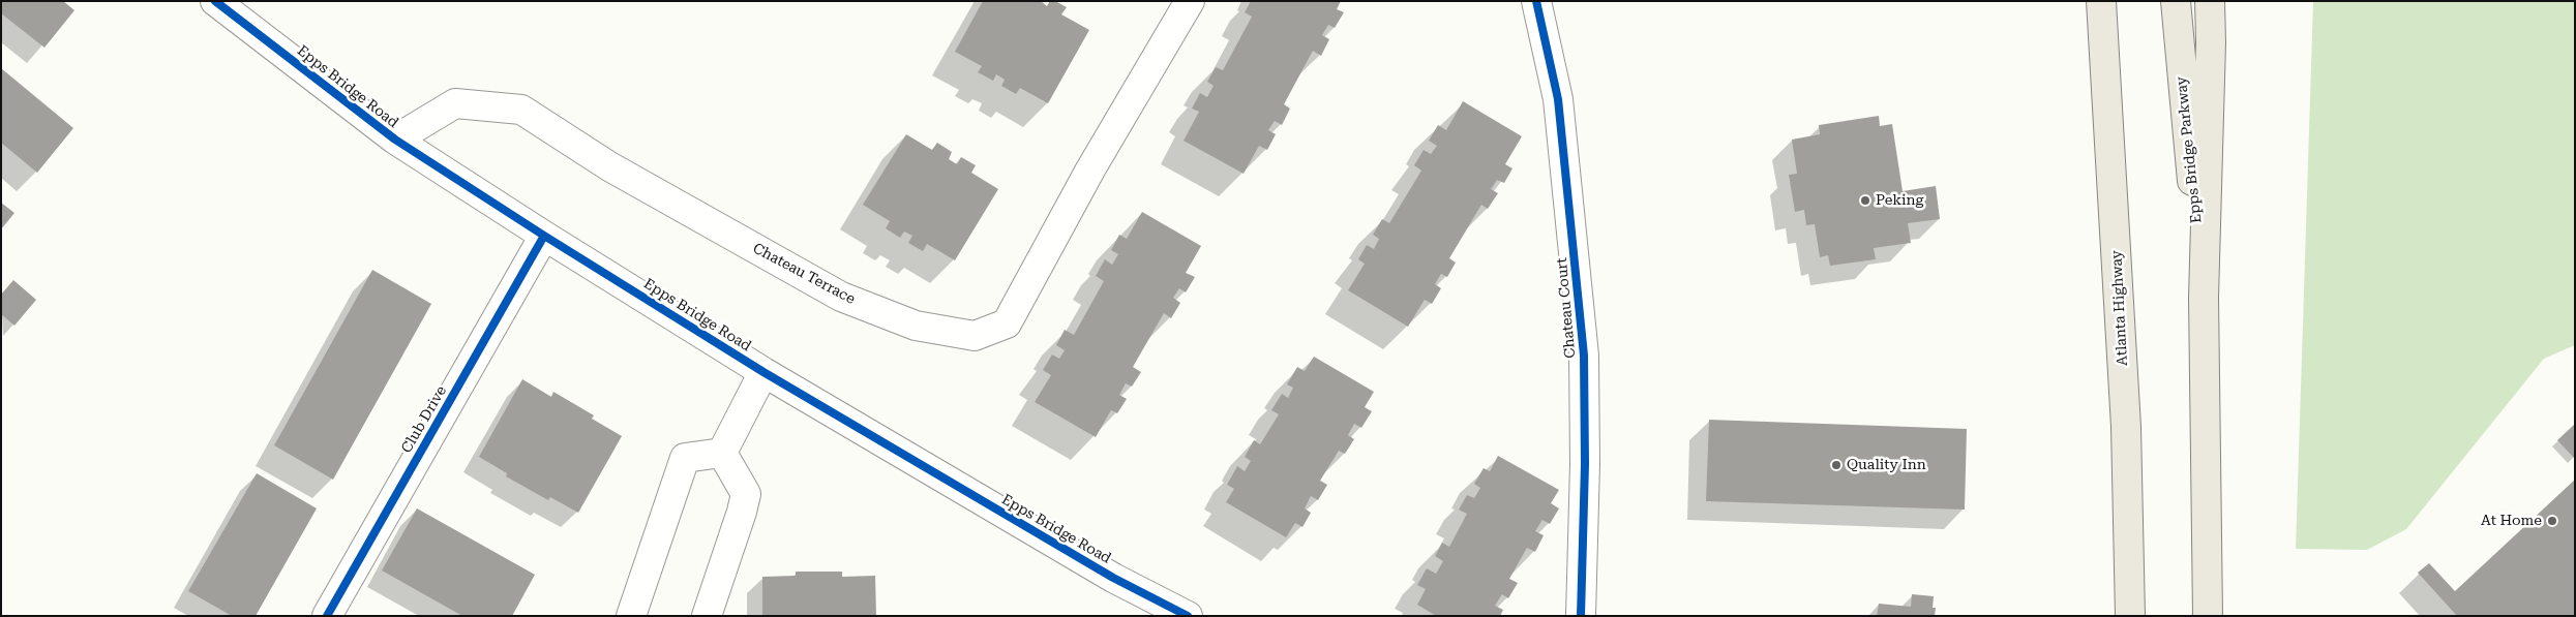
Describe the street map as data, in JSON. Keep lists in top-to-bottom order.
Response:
{
  "streets": {
    "main road": ["Epps Bridge Parkway", "Atlanta Highway"],
    "street": [
      "Epps Bridge Road",
      "Chateau Terrace",
      "Chateau Court",
      "Club Drive"
    ]
  },
  "crossings": [
    ["Epps Bridge Road", "Chateau Terrace"],
    ["Epps Bridge Road", "Club Drive"]
  ],
  "places": ["Peking", "Quality Inn", "At Home"]
}
